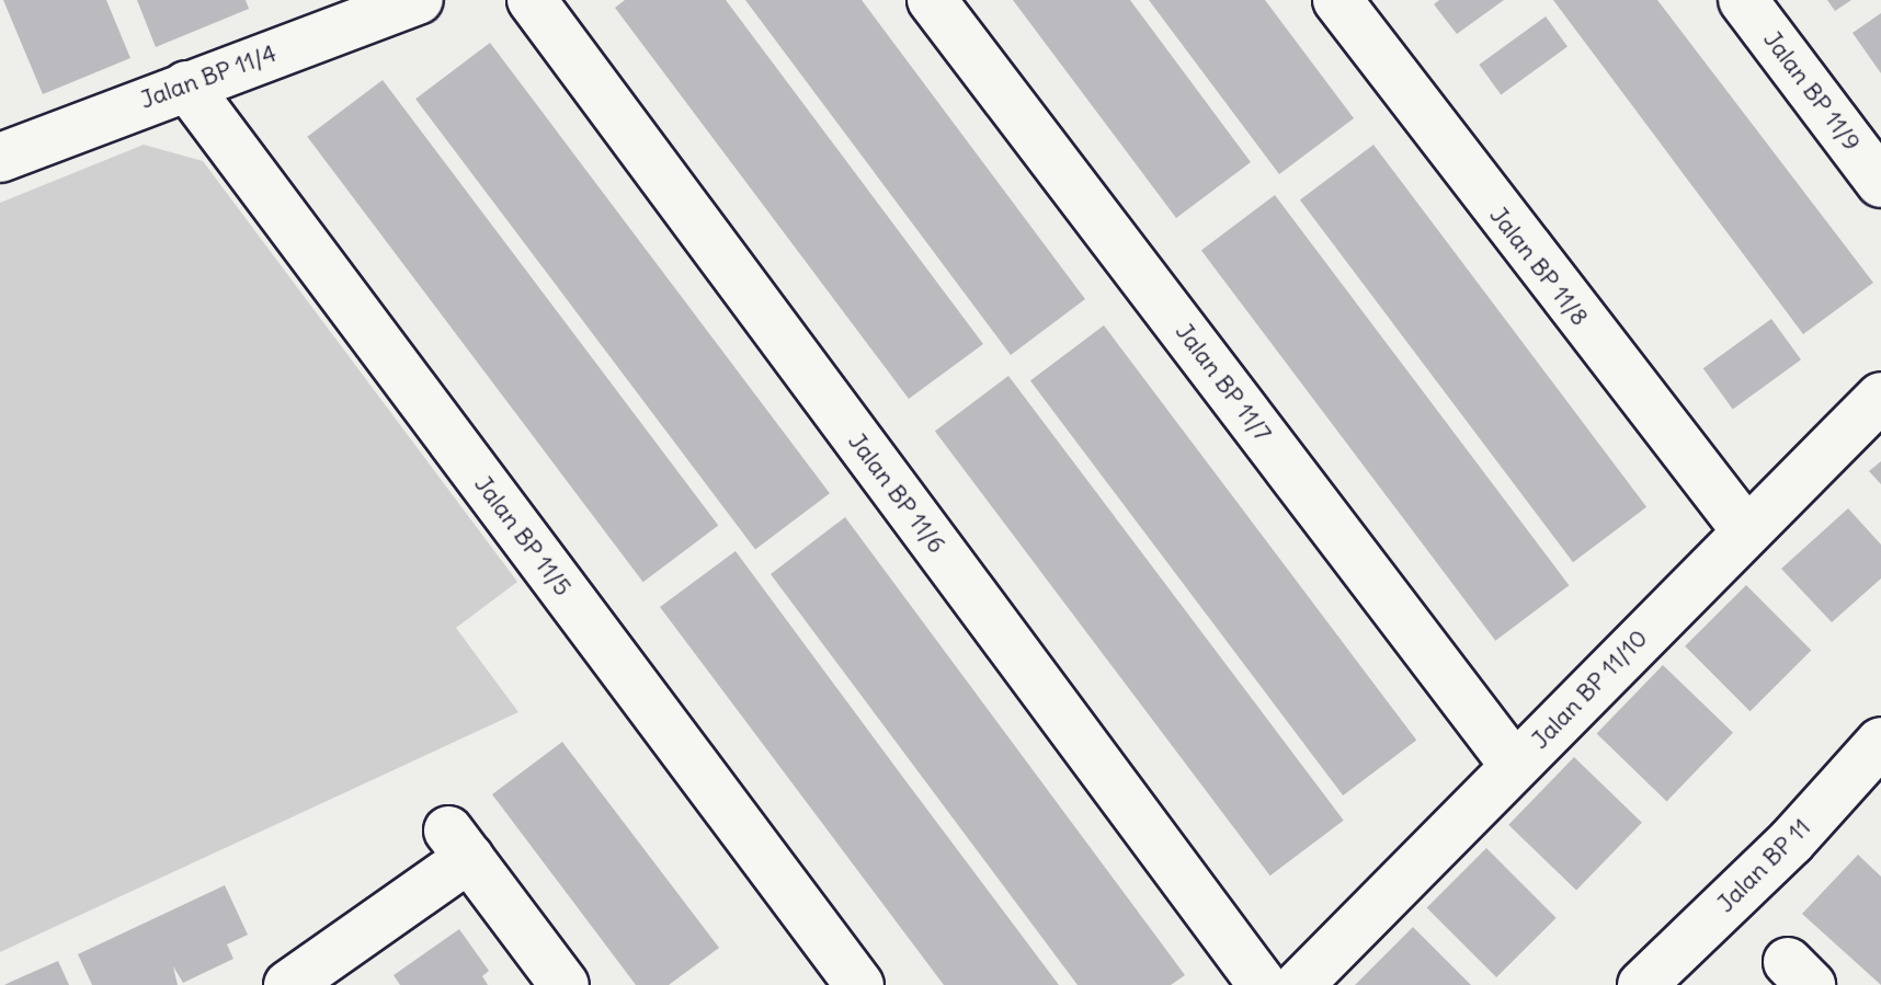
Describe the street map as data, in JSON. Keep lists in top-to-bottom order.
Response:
{
  "streets": {
    "street": [
      "Jalan BP 11/4",
      "Jalan BP 11/9",
      "Jalan BP 11/8",
      "Jalan BP 11/7",
      "Jalan BP 11/6",
      "Jalan BP 11/5",
      "Jalan BP 11/10",
      "Jalan BP 11"
    ]
  },
  "crossings": [
    ["Jalan BP 11/4", "Jalan BP 11/5"],
    ["Jalan BP 11/8", "Jalan BP 11/10"],
    ["Jalan BP 11/7", "Jalan BP 11/10"]
  ]
}
